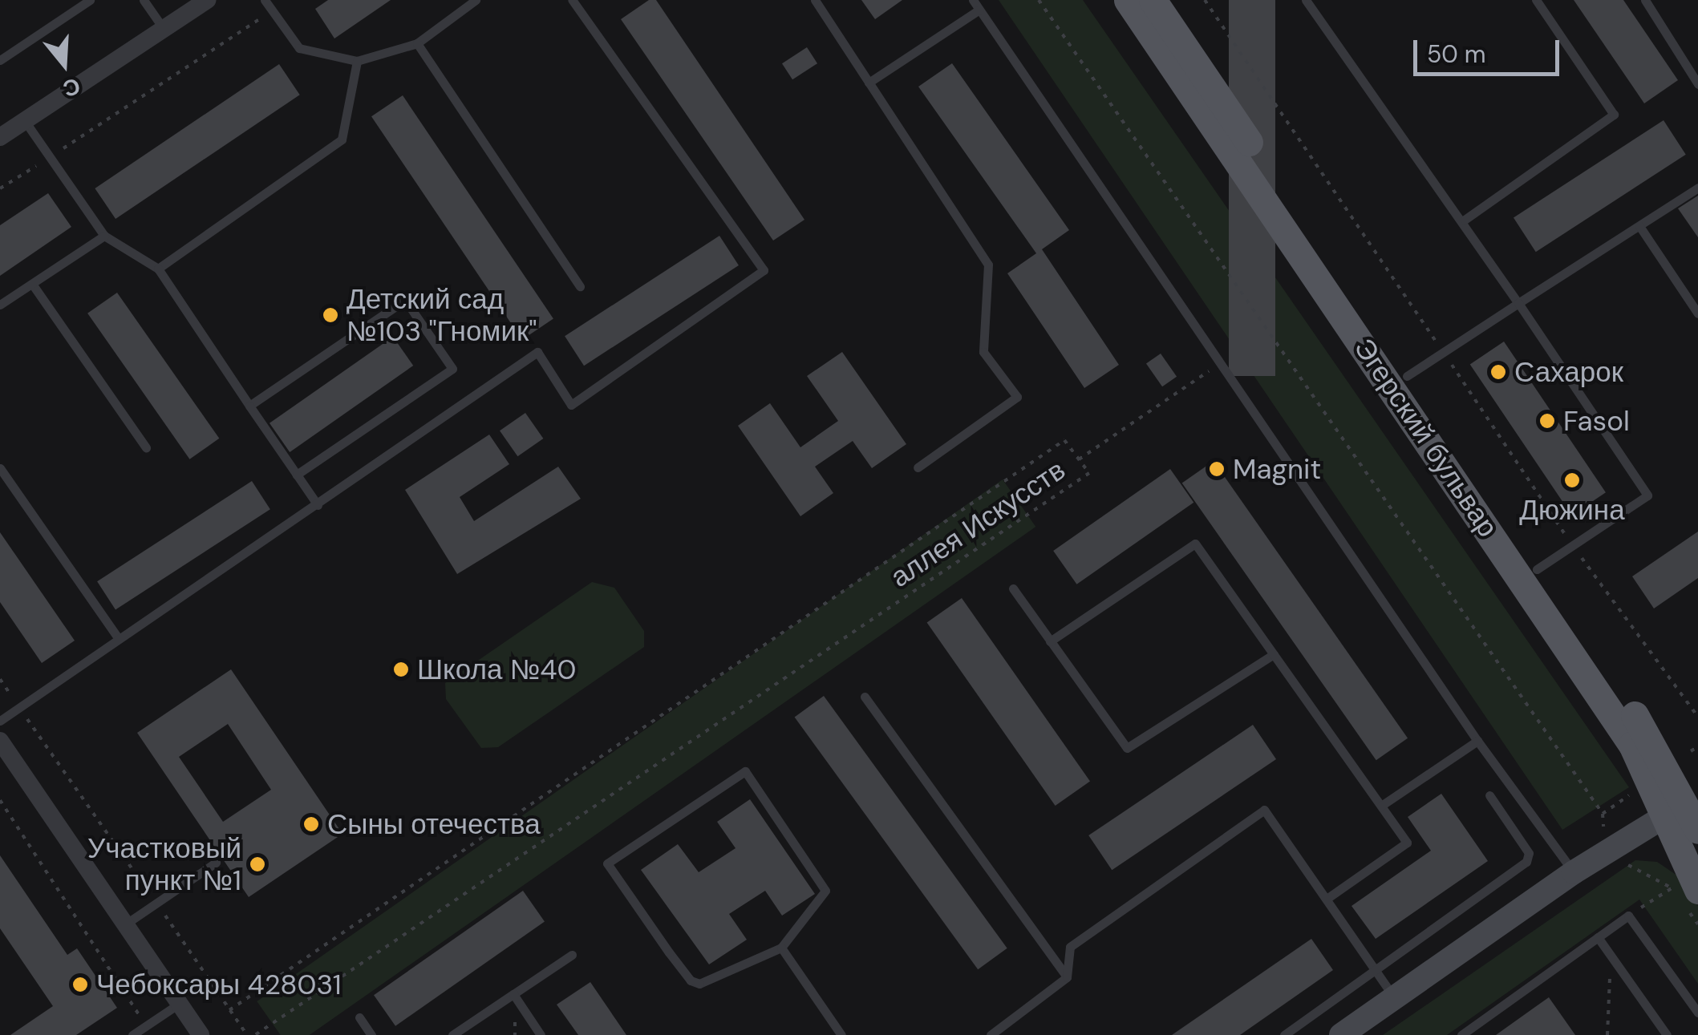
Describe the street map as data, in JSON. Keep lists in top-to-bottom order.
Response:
{
  "streets": {
    "main road": ["Эгерский бульвар"],
    "path": ["аллея Искусств"]
  },
  "places": [
    "Детский сад №103 \"Гномик\"",
    "Сахарок",
    "Fasol",
    "Magnit",
    "Дюжина",
    "Школа №40",
    "Сыны отечества",
    "Участковый пункт №1",
    "Чебоксары 428031"
  ],
  "scale_bar": "50 m",
  "north": "bottom"
}
